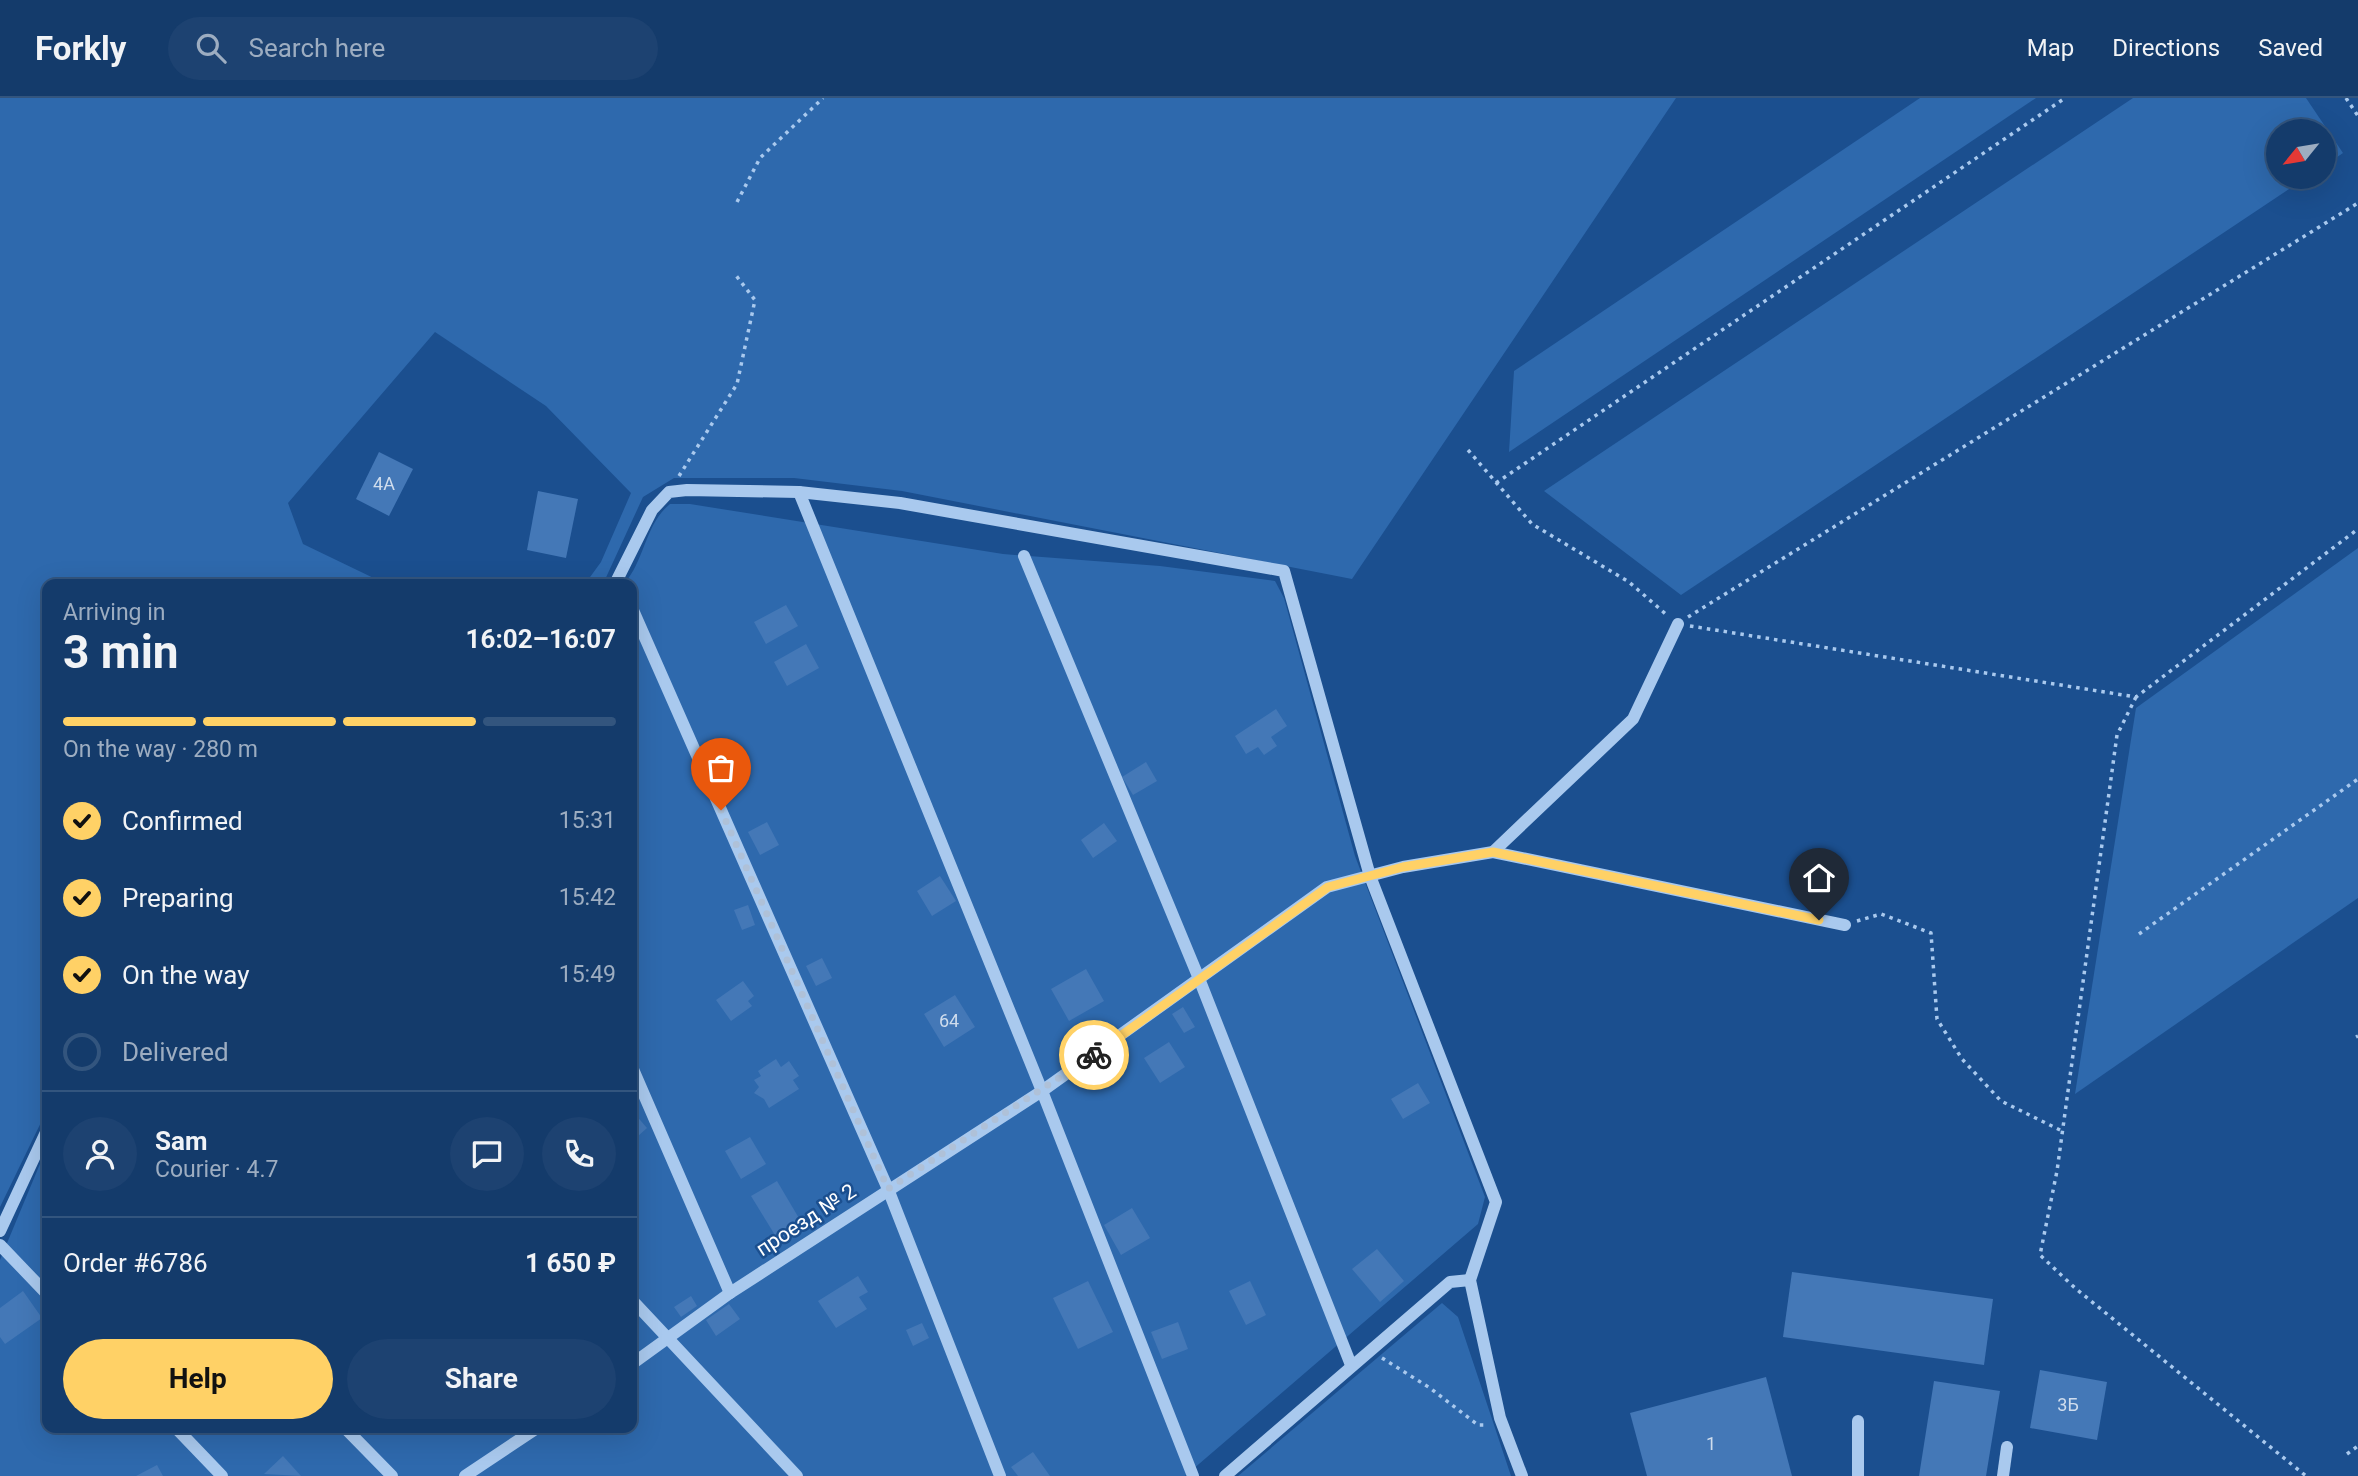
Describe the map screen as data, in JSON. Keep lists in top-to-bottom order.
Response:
{
  "streets": {
    "street": ["проезд № 2"]
  },
  "house_numbers": [
    "4А",
    "64",
    "3Б",
    "1"
  ],
  "north": "bottom left",
  "page": {
    "header": "Forkly",
    "search": "Search here",
    "nav": ["Map", "Directions", "Saved"],
    "heading": ["3 min", "Arriving in", "16:02–16:07"],
    "panel": [
      "Sam",
      "Courier · 4.7",
      "Order #6786",
      "1 650 ₽"
    ],
    "bar": "On the way · 280 m",
    "list": [
      ["Confirmed", "15:31"],
      ["Preparing", "15:42"],
      ["On the way", "15:49"],
      "Delivered"
    ],
    "buttons": ["Help", "Share"]
  }
}
